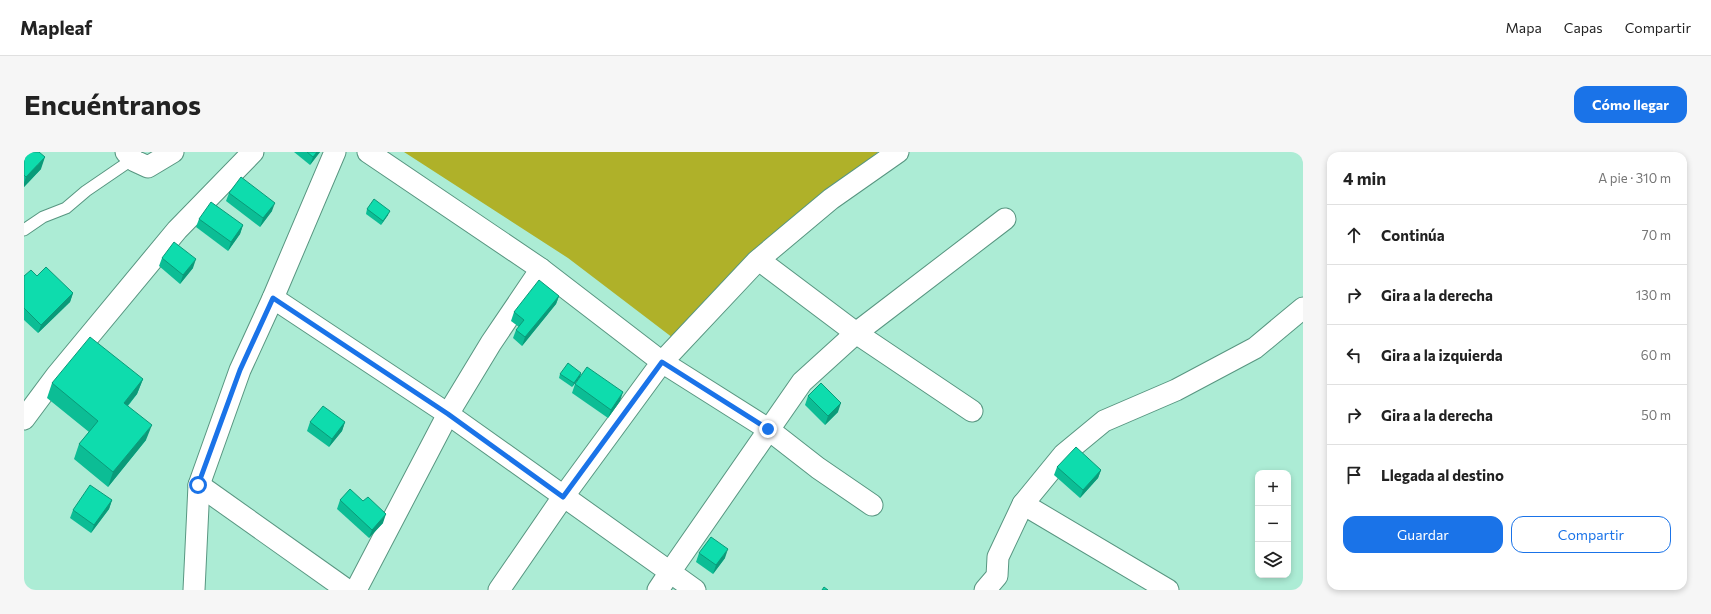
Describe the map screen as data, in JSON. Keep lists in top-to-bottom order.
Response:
{
  "page": {
    "header": "Mapleaf",
    "nav": ["Mapa", "Capas", "Compartir"],
    "buttons": [
      "Cómo llegar",
      ["Guardar", "Compartir"]
    ],
    "title": "Encuéntranos",
    "heading": ["4 min", "A pie · 310 m"],
    "list": [
      ["Continúa", "70 m"],
      ["Gira a la derecha", "130 m"],
      ["Gira a la izquierda", "60 m"],
      ["Gira a la derecha", "50 m"],
      "Llegada al destino"
    ],
    "map_buttons": ["+", "−"]
  }
}
